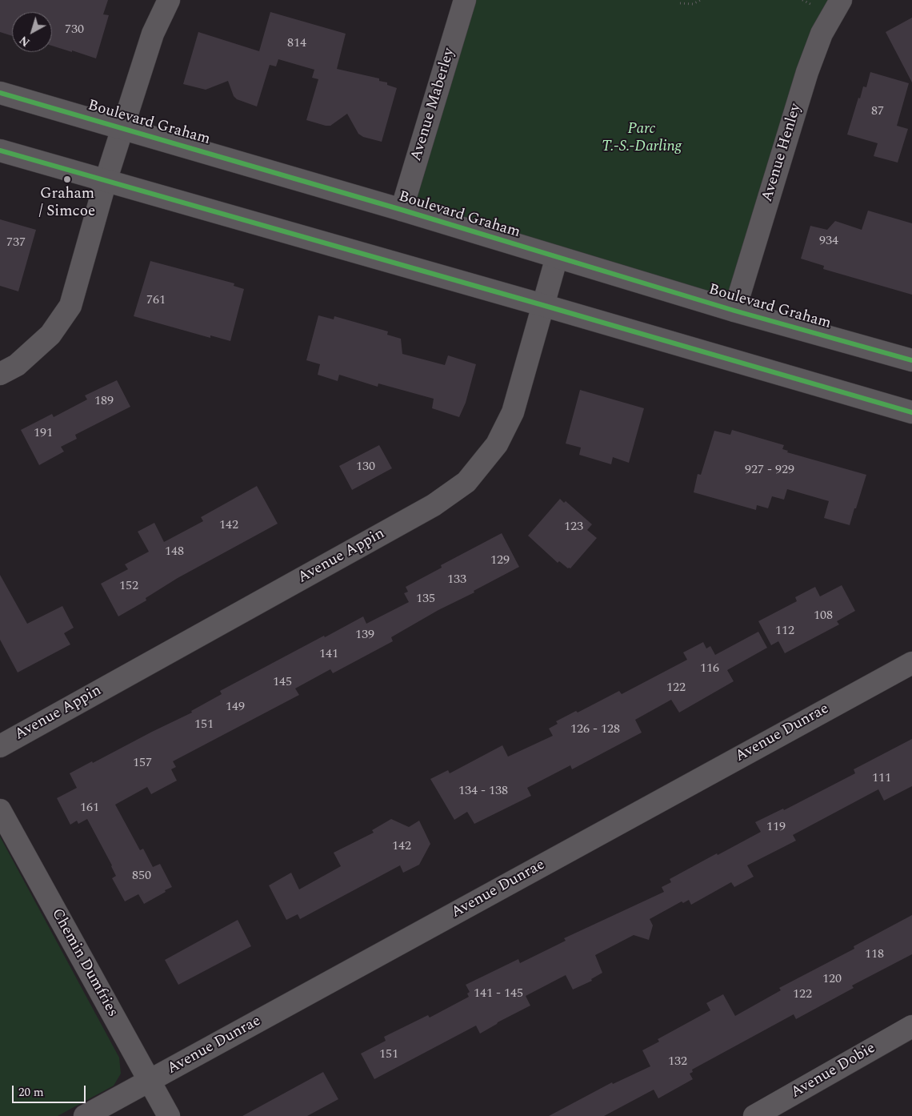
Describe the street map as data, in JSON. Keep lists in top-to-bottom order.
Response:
{
  "streets": {
    "street": [
      "Avenue Maberley",
      "Boulevard Graham",
      "Avenue Henley",
      "Avenue Appin",
      "Avenue Dunrae",
      "Chemin Dumfries",
      "Avenue Dobie"
    ]
  },
  "crossings": [
    ["Avenue Maberley", "Boulevard Graham"],
    ["Boulevard Graham", "Avenue Henley"],
    ["Boulevard Graham", "Avenue Appin"],
    ["Avenue Dunrae", "Chemin Dumfries"]
  ],
  "parks": ["Parc T.-S.-Darling"],
  "places": ["Graham / Simcoe"],
  "house_numbers": [
    "730",
    "814",
    "87",
    "934",
    "737",
    "761",
    "189",
    "191",
    "130",
    "927 - 929",
    "142",
    "123",
    "148",
    "129",
    "133",
    "152",
    "135",
    "108",
    "112",
    "139",
    "141",
    "116",
    "145",
    "122",
    "149",
    "151",
    "126 - 128",
    "157",
    "111",
    "134 - 138",
    "161",
    "119",
    "142",
    "850",
    "118",
    "120",
    "141 - 145",
    "122",
    "151",
    "132"
  ],
  "scale_bar": "20 m",
  "north": "bottom left"
}
